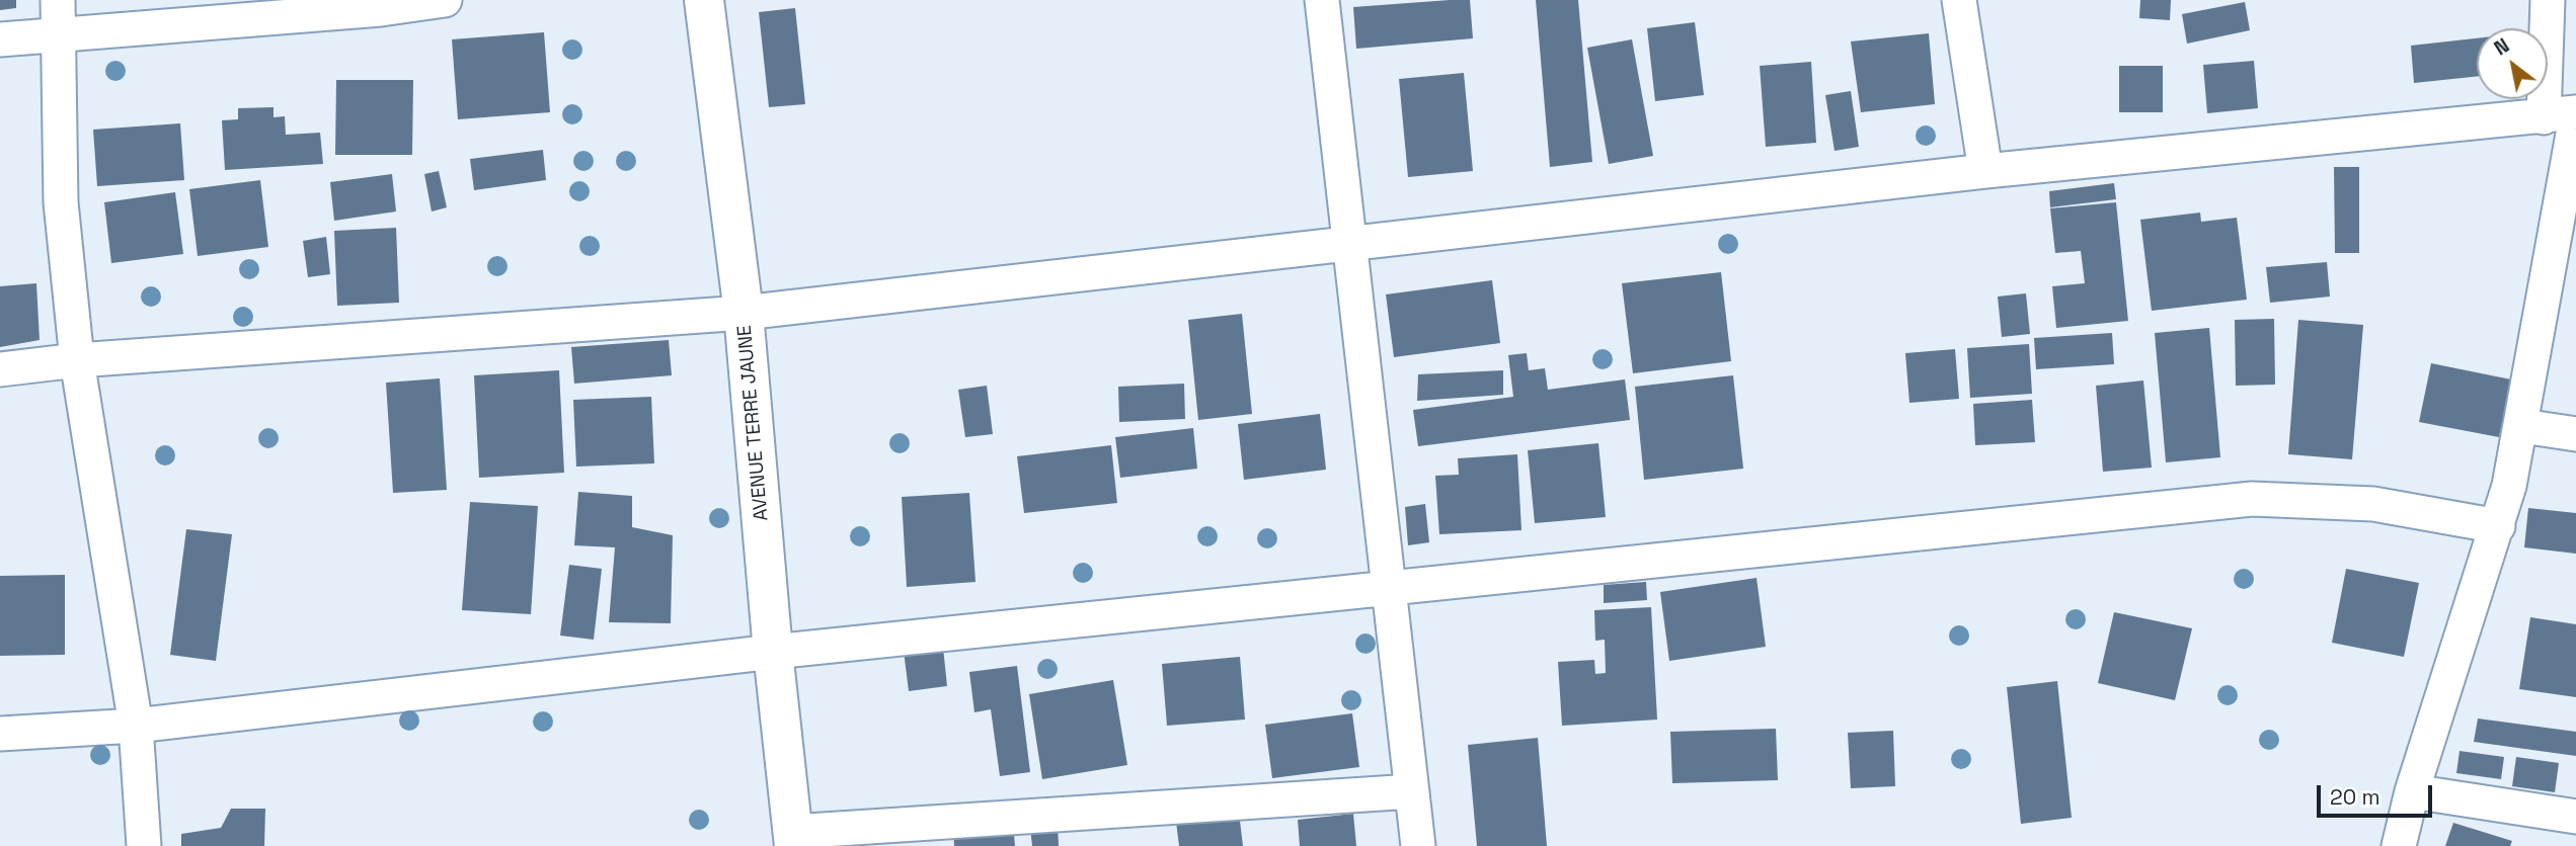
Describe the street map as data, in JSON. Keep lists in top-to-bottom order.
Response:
{
  "streets": {
    "street": ["AVENUE TERRE JAUNE"]
  },
  "scale_bar": "20 m",
  "north": "top left"
}
